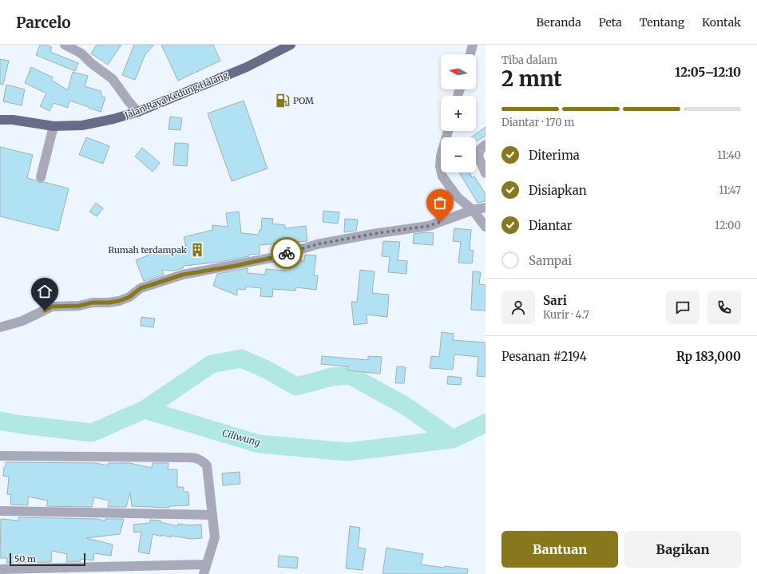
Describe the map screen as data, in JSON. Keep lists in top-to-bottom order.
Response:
{
  "streets": {
    "main road": ["Jalan Raya Kedung Halang"]
  },
  "water": ["Ciliwung"],
  "places": {
    "fuel station": ["POM"],
    "building": ["Rumah terdampak"]
  },
  "scale_bar": "50 m",
  "north": "left",
  "page": {
    "header": "Parcelo",
    "nav": [
      "Beranda",
      "Peta",
      "Tentang",
      "Kontak"
    ],
    "heading": ["2 mnt", "Tiba dalam", "12:05–12:10"],
    "panel": [
      "Sari",
      "Kurir · 4.7",
      "Pesanan #2194",
      "Rp 183,000"
    ],
    "map_buttons": ["+", "−"],
    "bar": "Diantar · 170 m",
    "list": [
      ["Diterima", "11:40"],
      ["Disiapkan", "11:47"],
      ["Diantar", "12:00"],
      "Sampai"
    ],
    "buttons": ["Bantuan", "Bagikan"],
    "scale": "50 m"
  }
}
